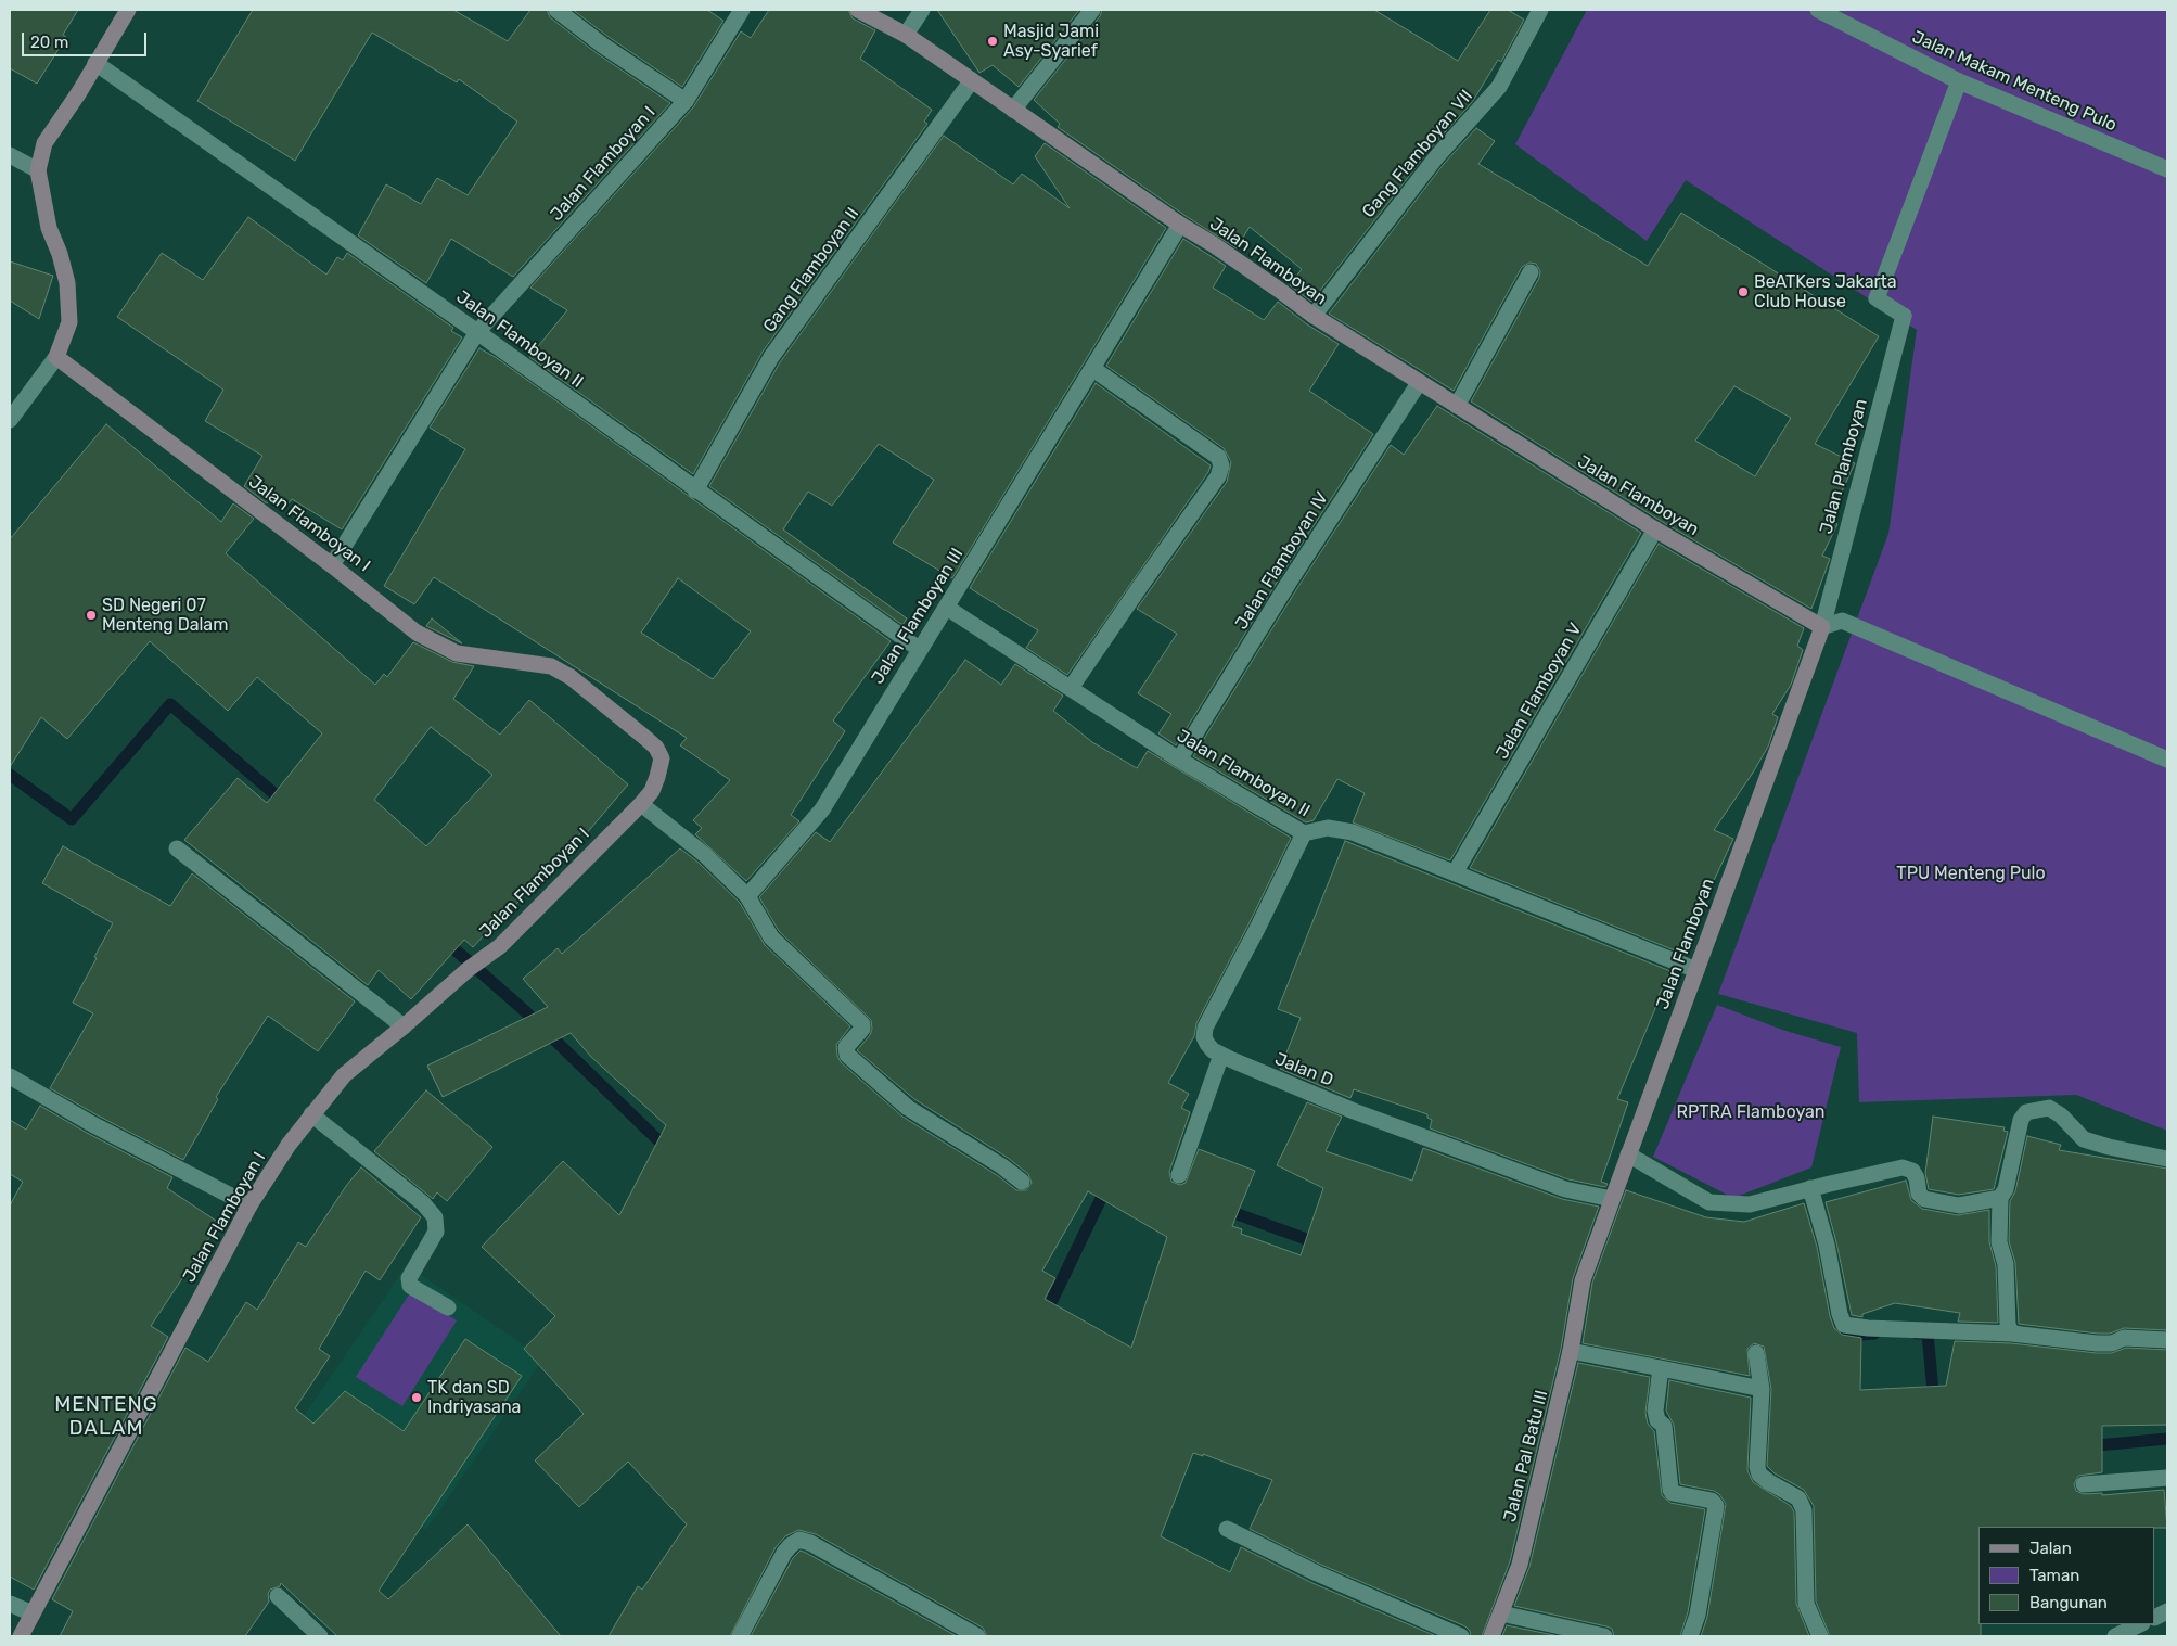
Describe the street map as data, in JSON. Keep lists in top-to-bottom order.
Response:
{
  "streets": {
    "street": [
      "Jalan Makam Menteng Pulo",
      "Gang Flamboyan VII",
      "Jalan Flamboyan I",
      "Jalan Flamboyan",
      "Gang Flamboyan II",
      "Jalan Flamboyan II",
      "Jalan Plamboyan",
      "Jalan Flamboyan IV",
      "Jalan Flamboyan III",
      "Jalan Flamboyan V",
      "Jalan D",
      "Jalan Pal Batu III"
    ]
  },
  "crossings": [
    ["Jalan Makam Menteng Pulo", "Jalan Plamboyan"],
    ["Gang Flamboyan VII", "Jalan Flamboyan"],
    ["Jalan Flamboyan I", "Jalan Flamboyan II"],
    ["Jalan Flamboyan", "Gang Flamboyan II"],
    ["Jalan Flamboyan", "Jalan Flamboyan II"],
    ["Jalan Flamboyan", "Jalan Plamboyan"],
    ["Jalan Flamboyan", "Jalan Flamboyan IV"],
    ["Jalan Flamboyan", "Jalan Flamboyan III"],
    ["Jalan Flamboyan", "Jalan Flamboyan V"],
    ["Jalan Flamboyan", "Jalan D"],
    ["Jalan Flamboyan", "Jalan Pal Batu III"],
    ["Gang Flamboyan II", "Jalan Flamboyan II"],
    ["Jalan Flamboyan II", "Jalan Flamboyan IV"],
    ["Jalan Flamboyan II", "Jalan Flamboyan III"],
    ["Jalan Flamboyan II", "Jalan Flamboyan V"],
    ["Jalan Flamboyan II", "Jalan D"]
  ],
  "districts": ["MENTENG DALAM"],
  "parks": ["TPU Menteng Pulo", "RPTRA Flamboyan"],
  "places": [
    "Masjid Jami Asy-Syarief",
    "BeATKers Jakarta Club House",
    "SD Negeri 07 Menteng Dalam",
    "TK dan SD Indriyasana"
  ],
  "legend": ["Jalan", "Taman", "Bangunan"],
  "scale_bar": "20 m"
}
